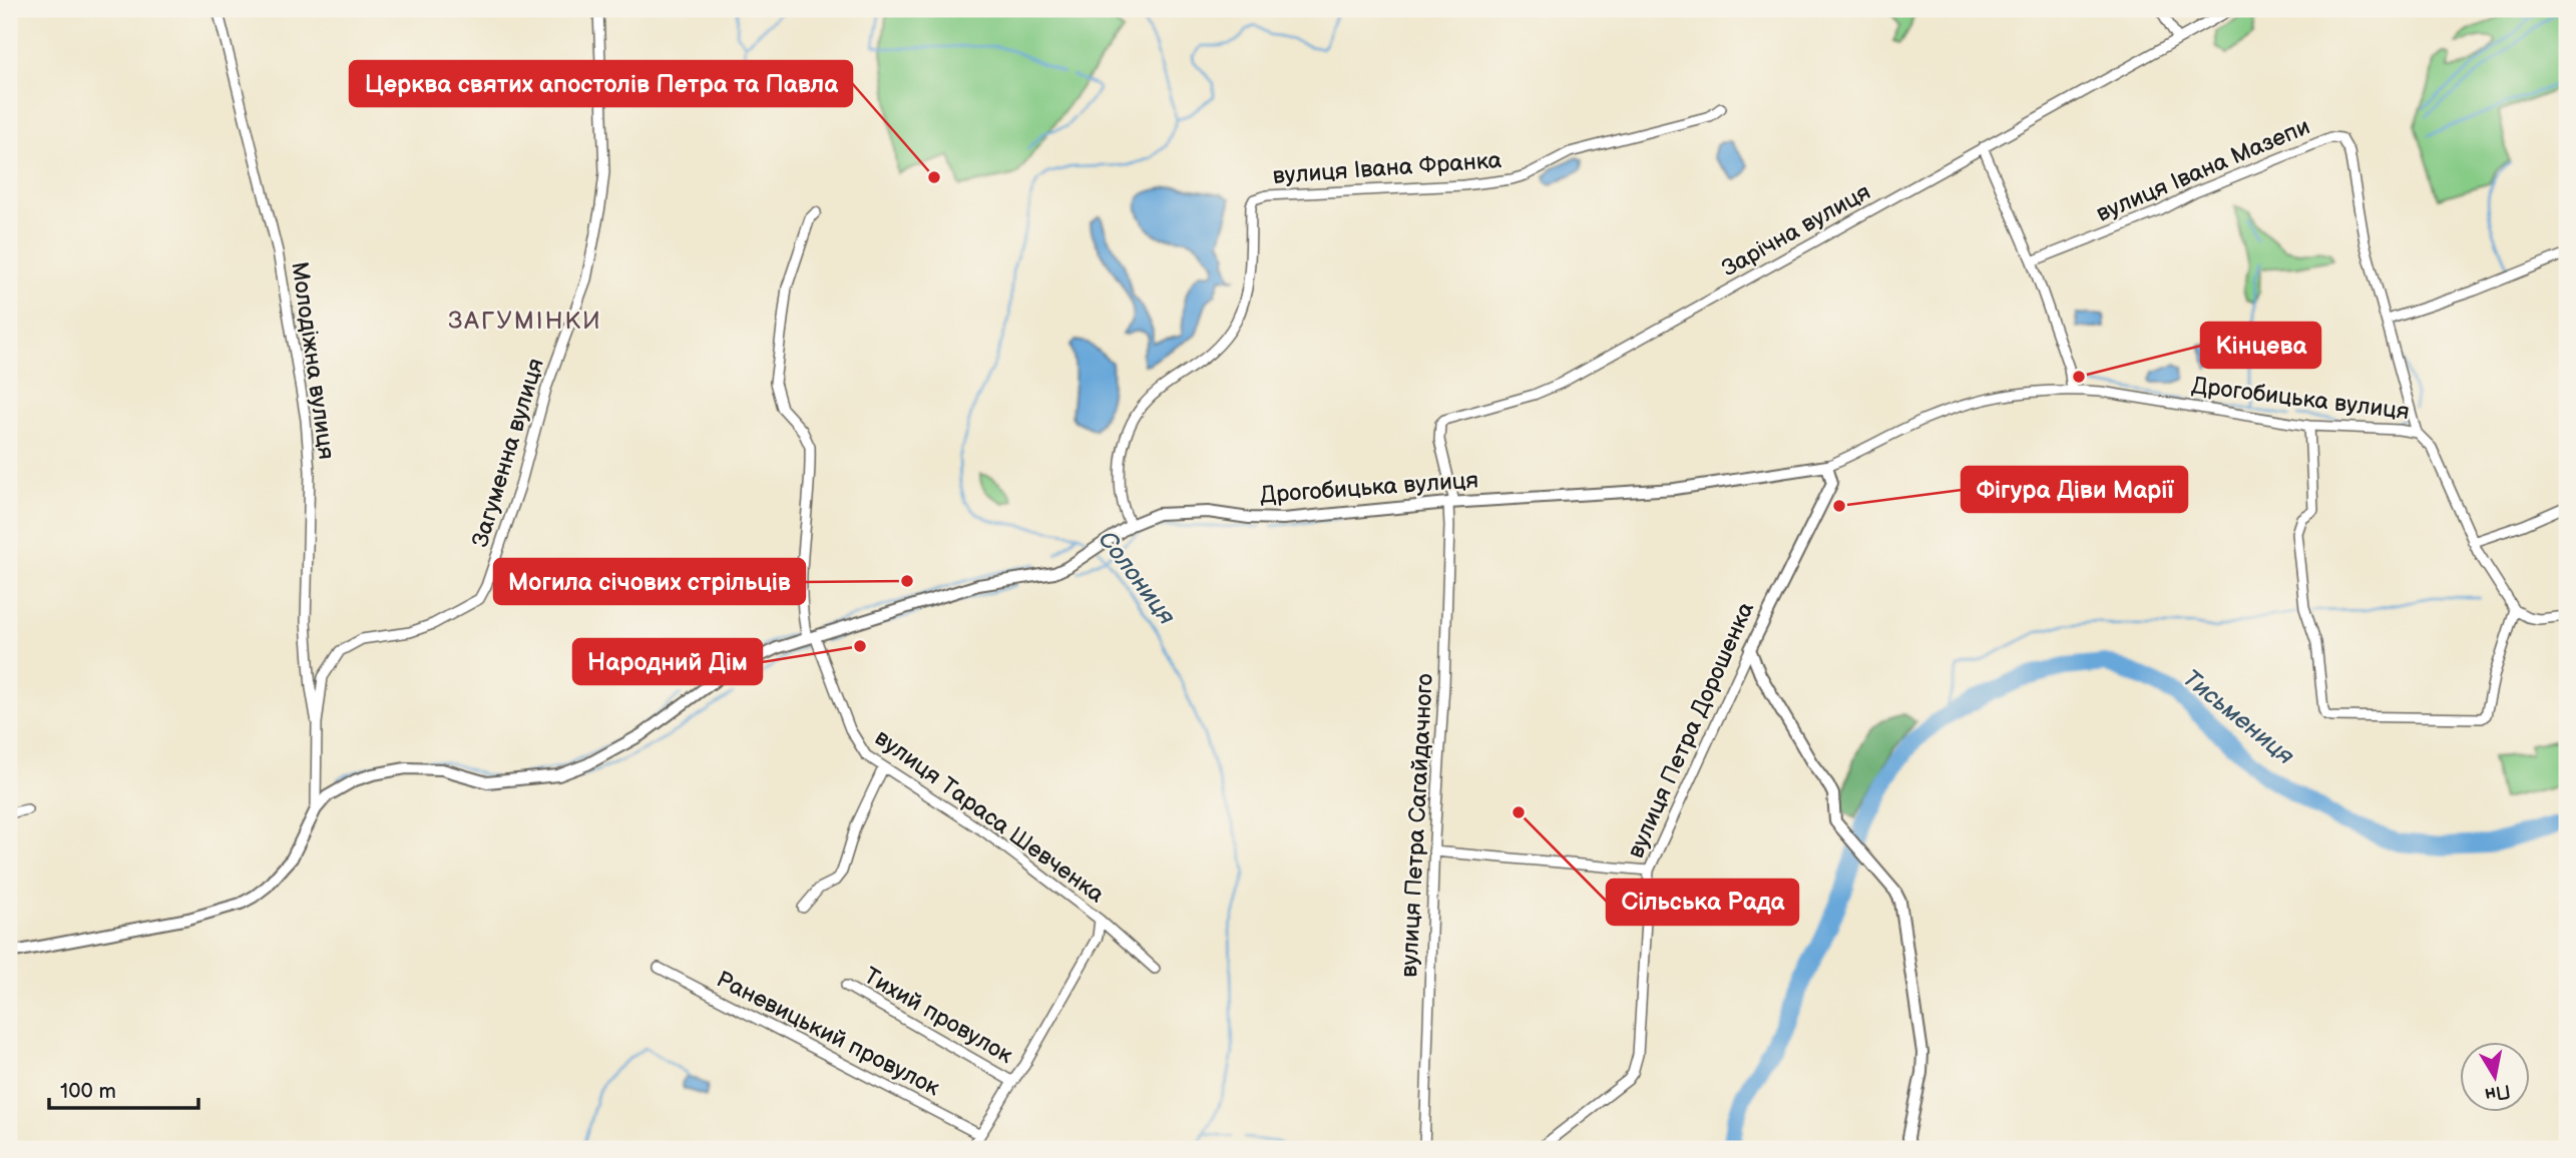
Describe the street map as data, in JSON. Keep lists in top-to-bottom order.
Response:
{
  "streets": {
    "street": [
      "вулиця Івана Франка",
      "вулиця Івана Мазепи",
      "Зарічна вулиця",
      "Молодіжна вулиця",
      "Дрогобицька вулиця",
      "Загуменна вулиця",
      "вулиця Петра Дорошенка",
      "вулиця Тараса Шевченка",
      "вулиця Петра Сагайдачного",
      "Тихий провулок",
      "Раневицький провулок"
    ]
  },
  "crossings": [
    ["вулиця Івана Франка", "Дрогобицька вулиця"],
    ["вулиця Івана Мазепи", "Дрогобицька вулиця"],
    ["Зарічна вулиця", "Дрогобицька вулиця"],
    ["Зарічна вулиця", "вулиця Петра Сагайдачного"],
    ["Молодіжна вулиця", "Дрогобицька вулиця"],
    ["Молодіжна вулиця", "Загуменна вулиця"],
    ["Дрогобицька вулиця", "вулиця Петра Дорошенка"],
    ["Дрогобицька вулиця", "вулиця Тараса Шевченка"],
    ["Дрогобицька вулиця", "вулиця Петра Сагайдачного"]
  ],
  "districts": ["ЗАГУМІНКИ"],
  "water": ["Солониця", "Тисьмениця"],
  "places": [
    "Церква святих апостолів Петра та Павла",
    "Кінцева",
    "Фігура Діви Марії",
    "Могила січових стрільців",
    "Народний Дім",
    "Сільська Рада"
  ],
  "scale_bar": "100 m",
  "north": "bottom"
}
